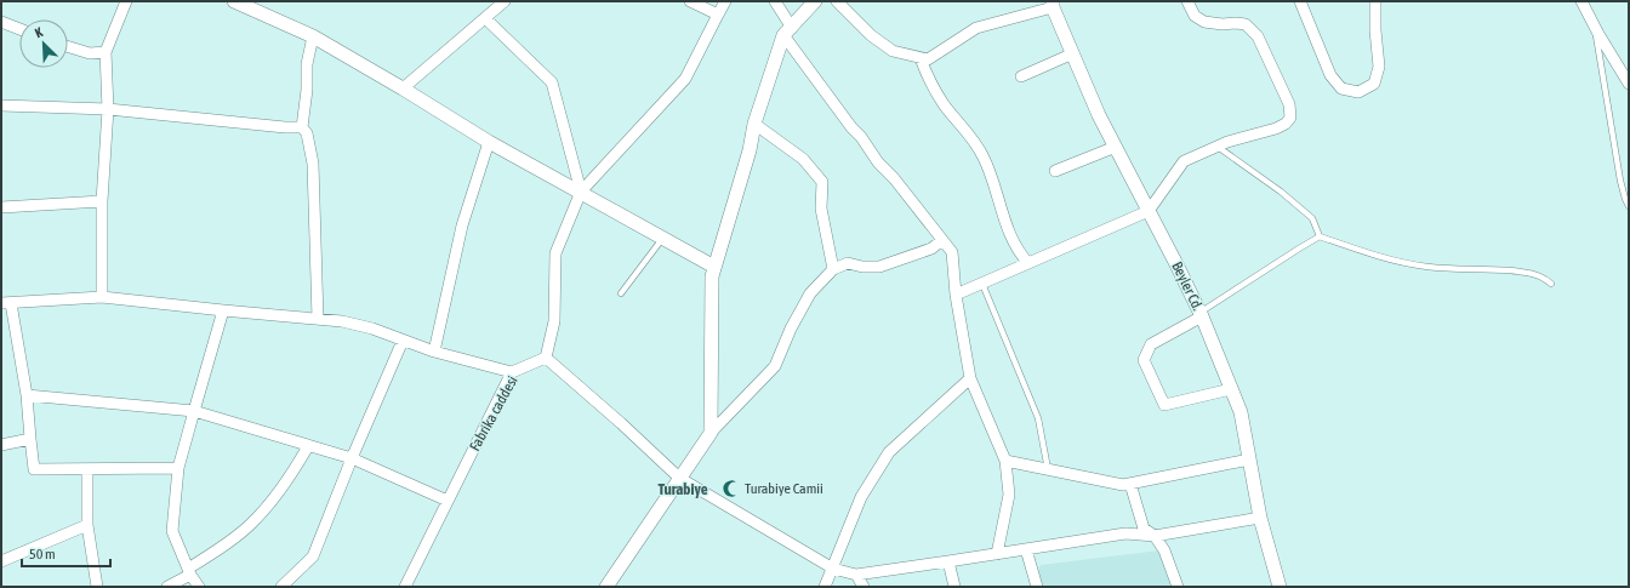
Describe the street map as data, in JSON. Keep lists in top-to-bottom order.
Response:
{
  "streets": {
    "street": ["Beyler Cd.", "Fabrika caddesi"]
  },
  "districts": ["Turabiye"],
  "places": {
    "mosque": ["Turabiye Camii"]
  },
  "scale_bar": "50 m",
  "north": "top left"
}
